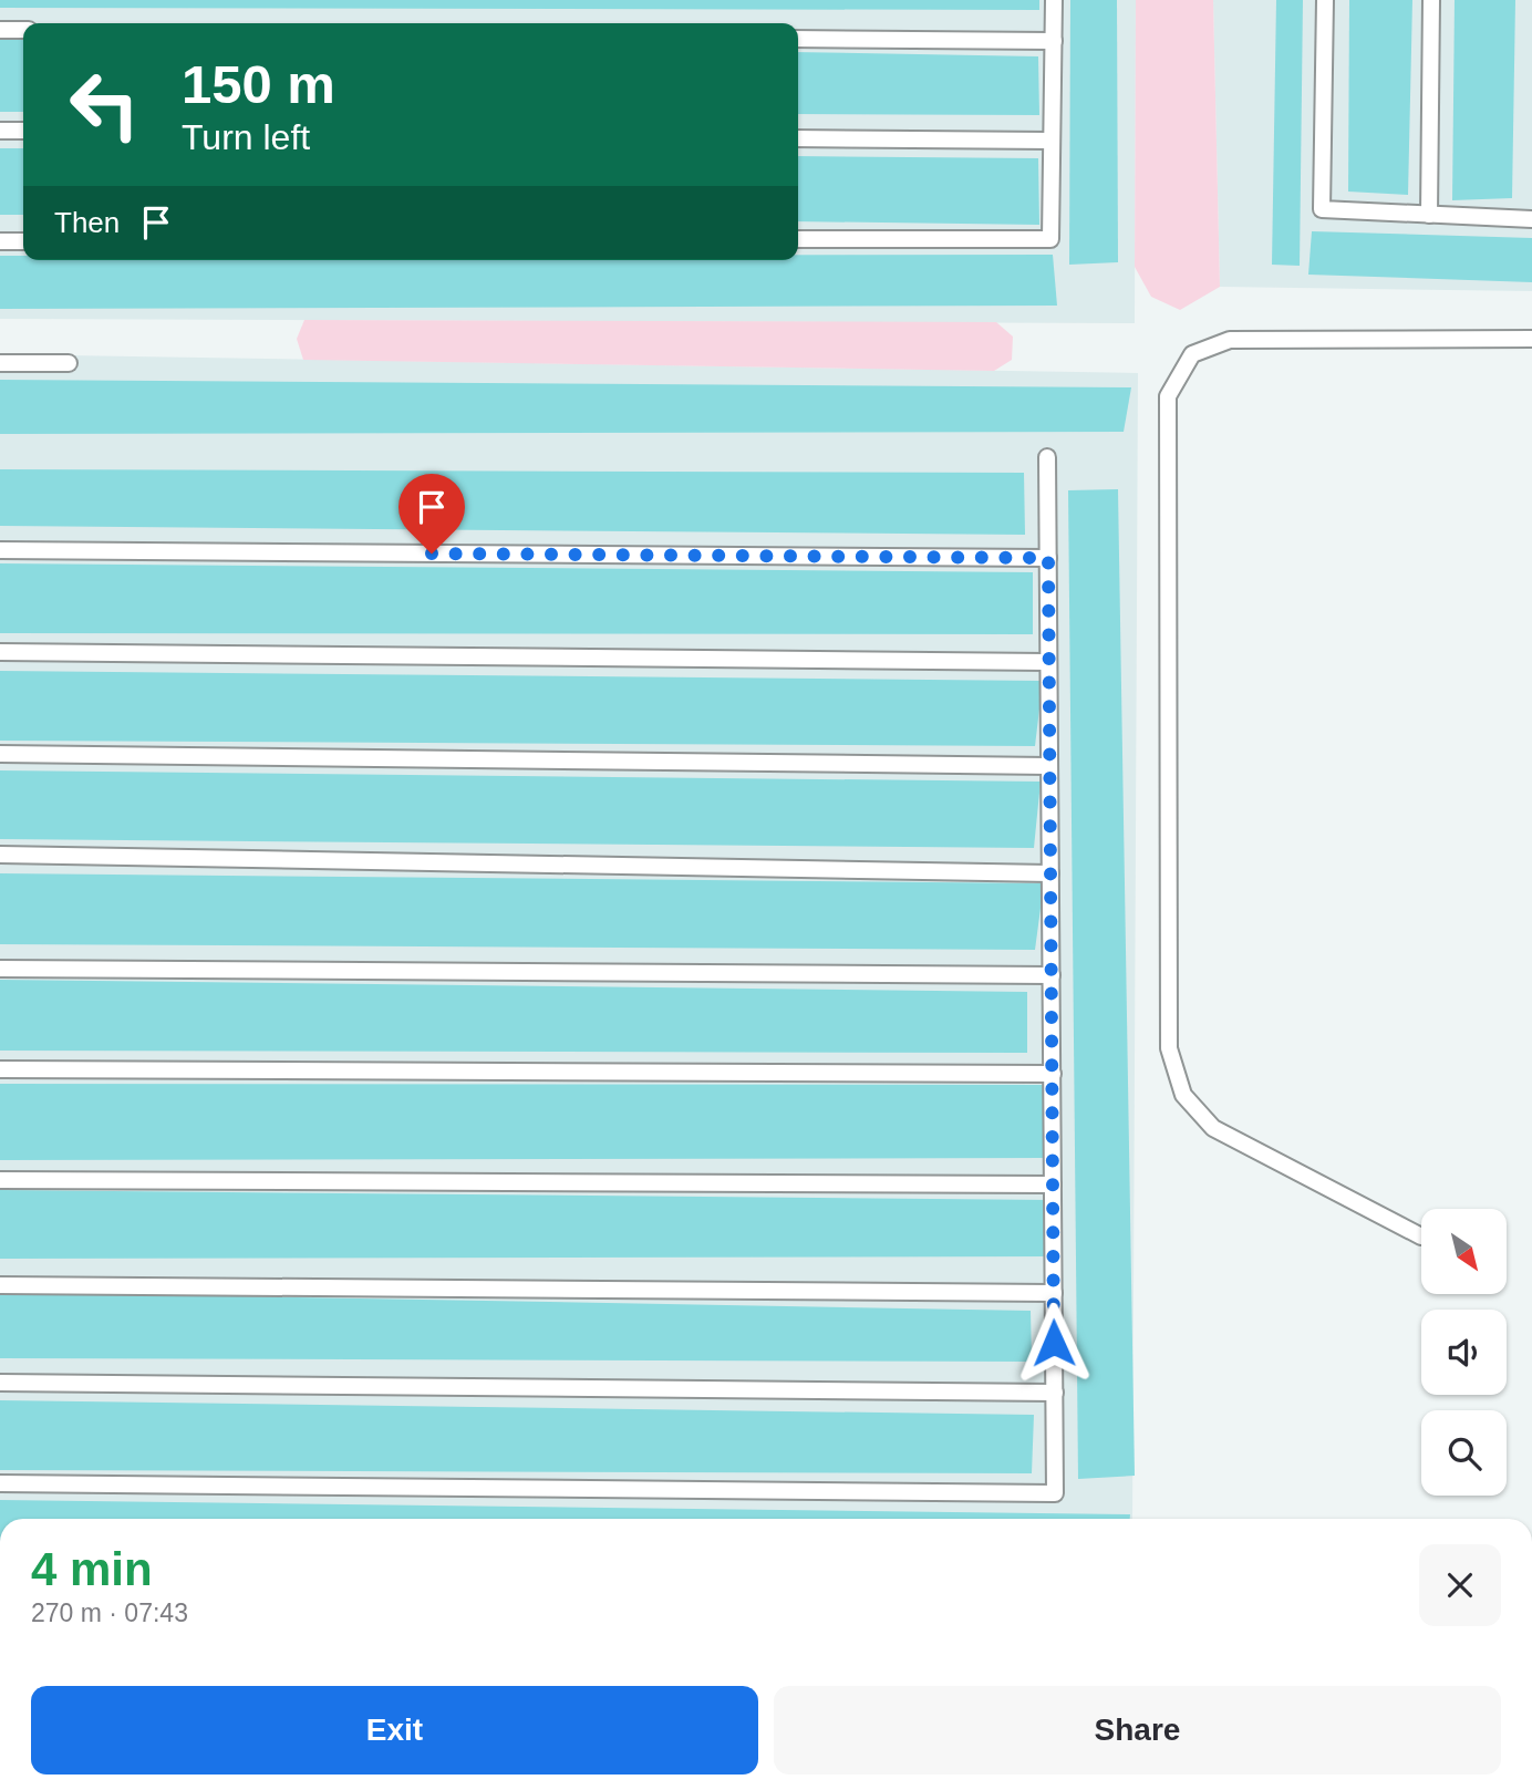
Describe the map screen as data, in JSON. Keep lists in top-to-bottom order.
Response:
{
  "north": "bottom right",
  "page": {
    "turn": ["150 m", "Turn left"],
    "then": "Then",
    "heading": ["4 min", "270 m · 07:43"],
    "buttons": ["Exit", "Share"]
  }
}
